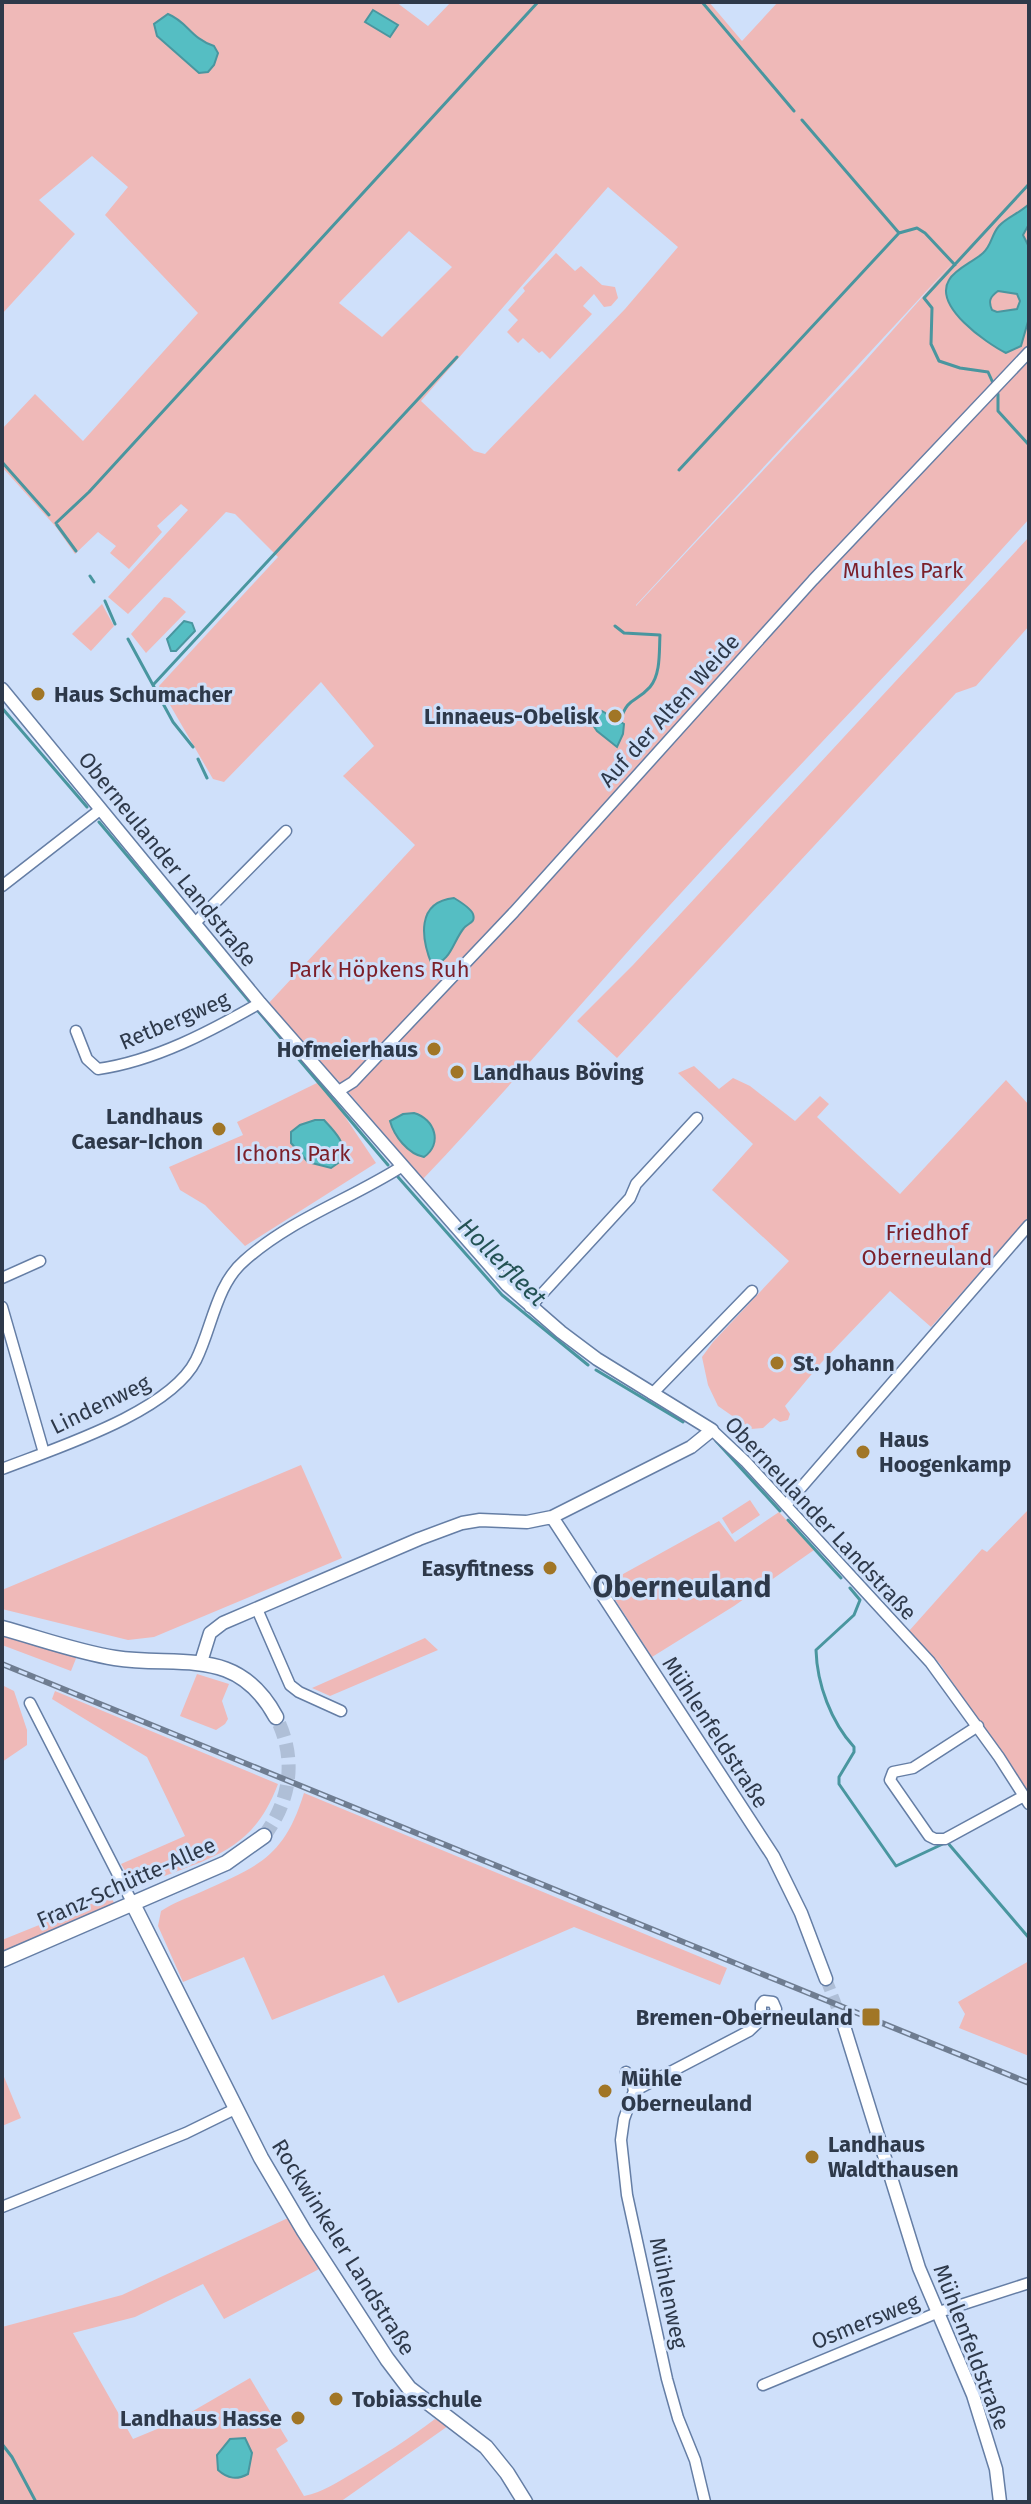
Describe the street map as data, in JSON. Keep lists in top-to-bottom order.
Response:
{
  "streets": {
    "main road": ["Franz-Schütte-Allee", "Rockwinkeler Landstraße"],
    "street": [
      "Auf der Alten Weide",
      "Oberneulander Landstraße",
      "Retbergweg",
      "Lindenweg",
      "Mühlenfeldstraße",
      "Mühlenweg",
      "Osmersweg"
    ]
  },
  "crossings": [
    ["Auf der Alten Weide", "Oberneulander Landstraße"],
    ["Oberneulander Landstraße", "Retbergweg"],
    ["Oberneulander Landstraße", "Lindenweg"],
    ["Mühlenfeldstraße", "Osmersweg"],
    ["Franz-Schütte-Allee", "Rockwinkeler Landstraße"]
  ],
  "districts": ["Oberneuland"],
  "water": ["Hollerfleet"],
  "parks": [
    "Muhles Park",
    "Park Höpkens Ruh",
    "Ichons Park",
    "Friedhof Oberneuland"
  ],
  "places": {
    "other": [
      "Haus Schumacher",
      "Linnaeus-Obelisk",
      "Hofmeierhaus",
      "Landhaus Böving",
      "Landhaus Caesar-Ichon",
      "St. Johann",
      "Haus Hoogenkamp",
      "Easyfitness",
      "Mühle Oberneuland",
      "Landhaus Waldthausen",
      "Tobiasschule",
      "Landhaus Hasse"
    ],
    "transit": ["Bremen-Oberneuland"]
  }
}
